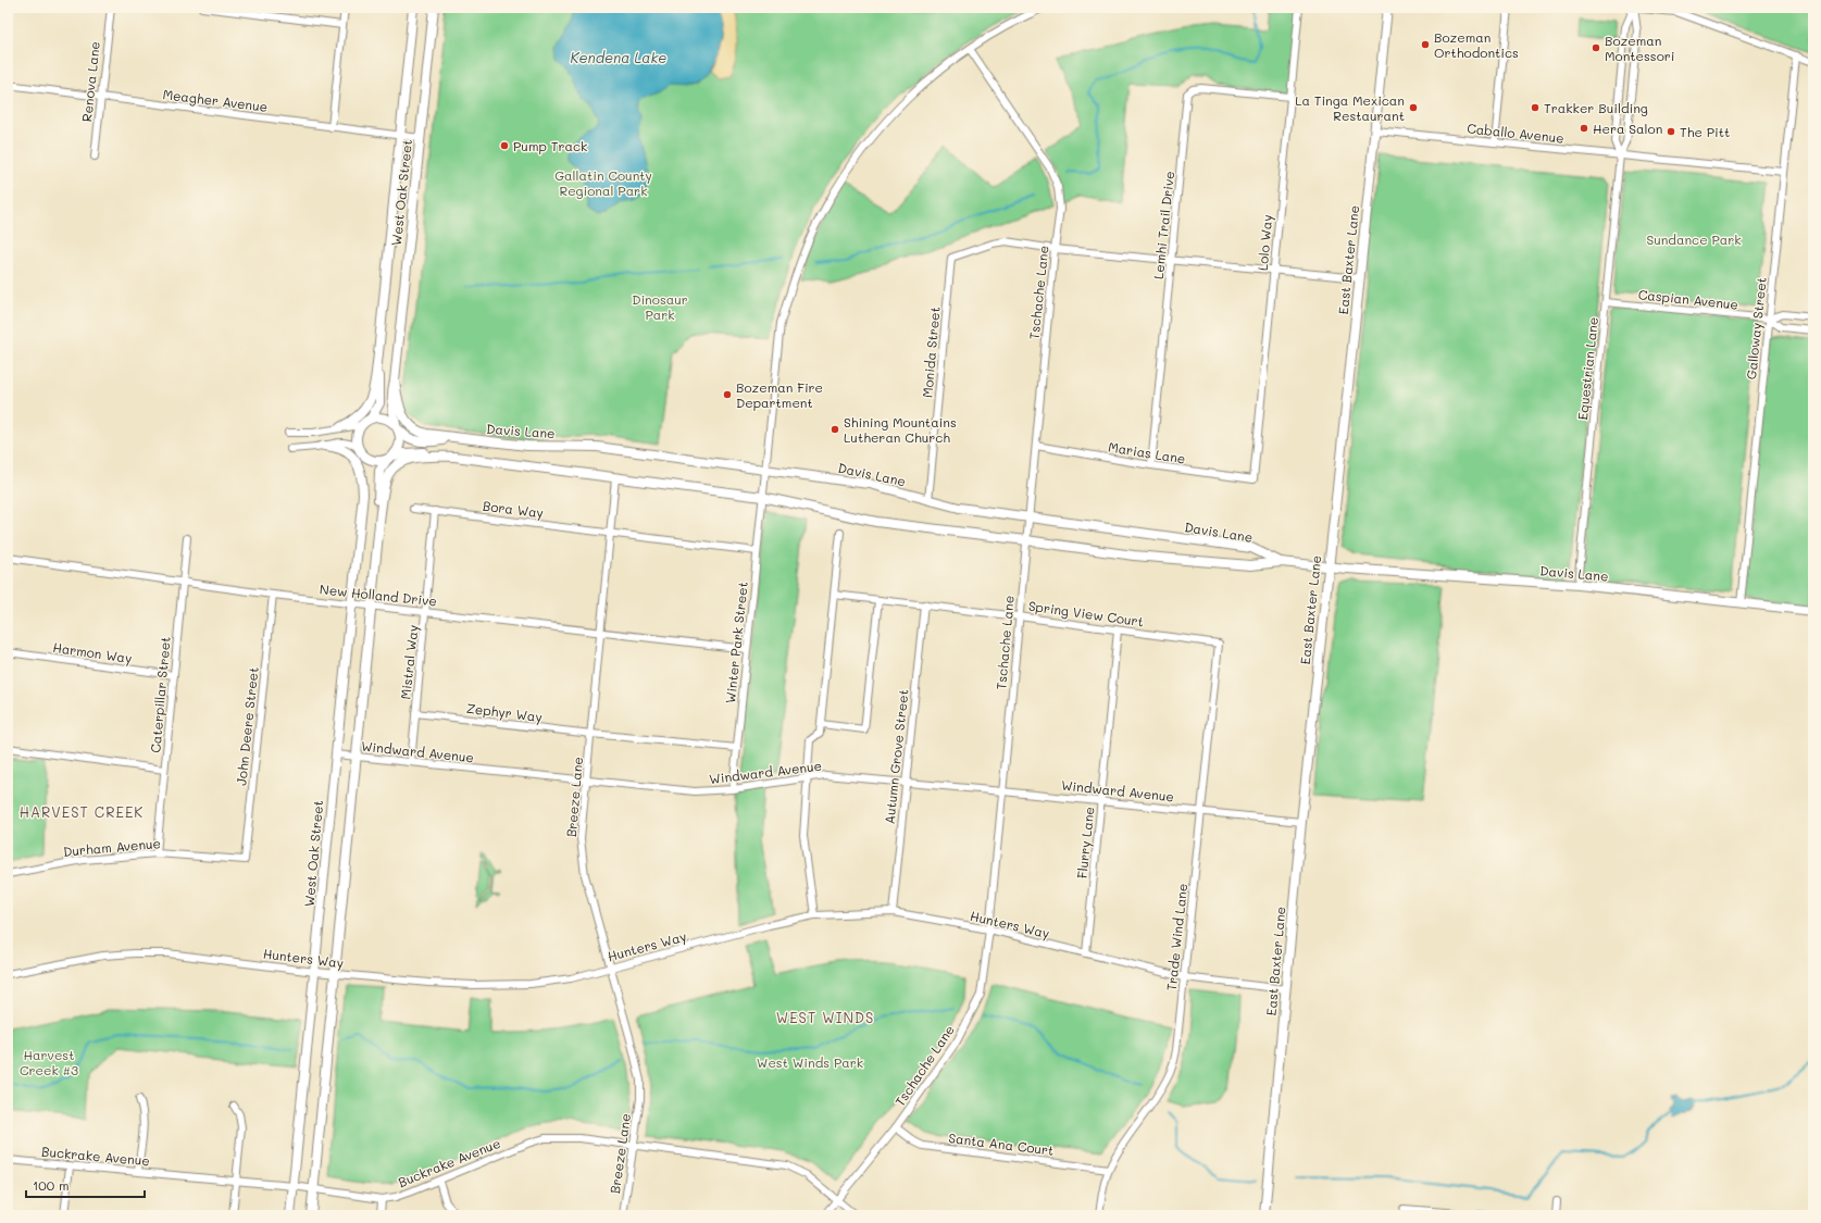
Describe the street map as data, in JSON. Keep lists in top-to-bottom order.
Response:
{
  "streets": {
    "main road": ["West Oak Street", "East Baxter Lane", "Davis Lane"],
    "street": [
      "Renova Lane",
      "Meagher Avenue",
      "Caballo Avenue",
      "Lemhi Trail Drive",
      "Lolo Way",
      "Tschache Lane",
      "Caspian Avenue",
      "Galloway Street",
      "Monida Street",
      "Equestrian Lane",
      "Marias Lane",
      "Bora Way",
      "New Holland Drive",
      "Spring View Court",
      "Winter Park Street",
      "Harmon Way",
      "Mistral Way",
      "Caterpillar Street",
      "Zephyr Way",
      "John Deere Street",
      "Windward Avenue",
      "Autumn Grove Street",
      "Breeze Lane",
      "Flurry Lane",
      "Durham Avenue",
      "Hunters Way",
      "Trade Wind Lane",
      "Santa Ana Court",
      "Buckrake Avenue"
    ]
  },
  "crossings": [
    ["Renova Lane", "Meagher Avenue"],
    ["Meagher Avenue", "West Oak Street"],
    ["Caballo Avenue", "East Baxter Lane"],
    ["Caballo Avenue", "Galloway Street"],
    ["Caballo Avenue", "Equestrian Lane"],
    ["West Oak Street", "New Holland Drive"],
    ["West Oak Street", "Windward Avenue"],
    ["West Oak Street", "Hunters Way"],
    ["West Oak Street", "Buckrake Avenue"],
    ["Lemhi Trail Drive", "Lolo Way"],
    ["Lemhi Trail Drive", "Marias Lane"],
    ["Lolo Way", "Marias Lane"],
    ["East Baxter Lane", "Davis Lane"],
    ["East Baxter Lane", "Windward Avenue"],
    ["East Baxter Lane", "Hunters Way"],
    ["Tschache Lane", "Monida Street"],
    ["Tschache Lane", "Davis Lane"],
    ["Tschache Lane", "Marias Lane"],
    ["Tschache Lane", "Spring View Court"],
    ["Tschache Lane", "Winter Park Street"],
    ["Tschache Lane", "Windward Avenue"],
    ["Tschache Lane", "Hunters Way"],
    ["Tschache Lane", "Santa Ana Court"],
    ["Tschache Lane", "Buckrake Avenue"],
    ["Caspian Avenue", "Galloway Street"],
    ["Caspian Avenue", "Equestrian Lane"],
    ["Galloway Street", "Davis Lane"],
    ["Monida Street", "Davis Lane"],
    ["Equestrian Lane", "Davis Lane"],
    ["Davis Lane", "Winter Park Street"],
    ["Davis Lane", "Breeze Lane"],
    ["Bora Way", "Winter Park Street"],
    ["Bora Way", "Mistral Way"],
    ["Bora Way", "Breeze Lane"],
    ["New Holland Drive", "Winter Park Street"],
    ["New Holland Drive", "Mistral Way"],
    ["New Holland Drive", "Caterpillar Street"],
    ["New Holland Drive", "John Deere Street"],
    ["New Holland Drive", "Breeze Lane"],
    ["Spring View Court", "Autumn Grove Street"],
    ["Spring View Court", "Flurry Lane"],
    ["Spring View Court", "Trade Wind Lane"],
    ["Winter Park Street", "Zephyr Way"],
    ["Winter Park Street", "Windward Avenue"],
    ["Harmon Way", "Caterpillar Street"],
    ["Mistral Way", "Zephyr Way"],
    ["Mistral Way", "Windward Avenue"],
    ["Caterpillar Street", "Durham Avenue"],
    ["Zephyr Way", "Breeze Lane"],
    ["John Deere Street", "Durham Avenue"],
    ["Windward Avenue", "Autumn Grove Street"],
    ["Windward Avenue", "Breeze Lane"],
    ["Windward Avenue", "Flurry Lane"],
    ["Windward Avenue", "Trade Wind Lane"],
    ["Autumn Grove Street", "Hunters Way"],
    ["Breeze Lane", "Hunters Way"],
    ["Breeze Lane", "Buckrake Avenue"],
    ["Flurry Lane", "Hunters Way"],
    ["Hunters Way", "Trade Wind Lane"],
    ["Trade Wind Lane", "Santa Ana Court"]
  ],
  "districts": ["HARVEST CREEK", "WEST WINDS"],
  "water": ["Kendena Lake"],
  "parks": [
    "Gallatin County Regional Park",
    "Sundance Park",
    "Dinosaur Park",
    "Harvest Creek #3",
    "West Winds Park"
  ],
  "places": [
    "Bozeman Orthodontics",
    "Bozeman Montessori",
    "La Tinga Mexican Restaurant",
    "Trakker Building",
    "Hera Salon",
    "The Pitt",
    "Pump Track",
    "Bozeman Fire Department",
    "Shining Mountains Lutheran Church"
  ],
  "scale_bar": "100 m"
}
